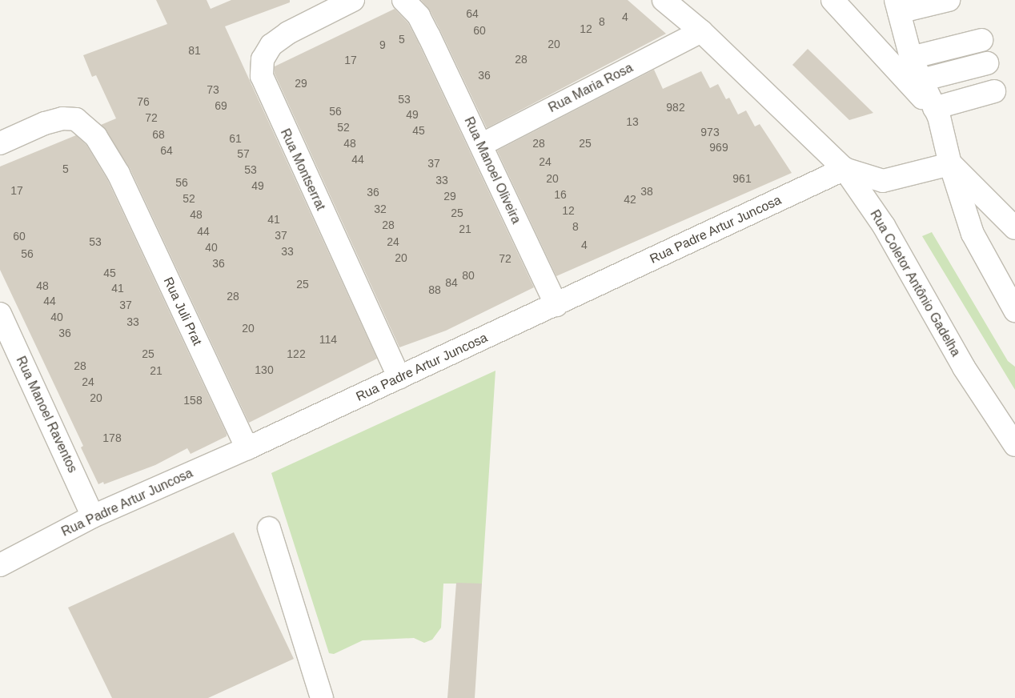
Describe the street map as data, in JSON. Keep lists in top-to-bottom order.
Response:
{
  "streets": {
    "street": [
      "Rua Maria Rosa",
      "Rua Montserrat",
      "Rua Manoel Oliveira",
      "Rua Padre Artur Juncosa",
      "Rua Coletor Antônio Gadelha",
      "Rua Juli Prat",
      "Rua Manoel Raventos"
    ]
  },
  "crossings": [
    ["Rua Maria Rosa", "Rua Manoel Oliveira"],
    ["Rua Maria Rosa", "Rua Coletor Antônio Gadelha"],
    ["Rua Montserrat", "Rua Padre Artur Juncosa"],
    ["Rua Manoel Oliveira", "Rua Padre Artur Juncosa"],
    ["Rua Padre Artur Juncosa", "Rua Coletor Antônio Gadelha"],
    ["Rua Padre Artur Juncosa", "Rua Juli Prat"],
    ["Rua Padre Artur Juncosa", "Rua Manoel Raventos"]
  ],
  "house_numbers": [
    "64",
    "4",
    "8",
    "12",
    "60",
    "5",
    "20",
    "9",
    "81",
    "28",
    "17",
    "36",
    "29",
    "73",
    "53",
    "76",
    "69",
    "982",
    "56",
    "49",
    "72",
    "13",
    "52",
    "45",
    "973",
    "68",
    "61",
    "48",
    "28",
    "25",
    "969",
    "64",
    "57",
    "44",
    "24",
    "37",
    "5",
    "53",
    "20",
    "961",
    "33",
    "56",
    "49",
    "17",
    "38",
    "36",
    "16",
    "29",
    "52",
    "42",
    "32",
    "12",
    "25",
    "48",
    "41",
    "28",
    "8",
    "21",
    "44",
    "37",
    "60",
    "53",
    "24",
    "4",
    "40",
    "33",
    "56",
    "20",
    "72",
    "36",
    "45",
    "80",
    "84",
    "25",
    "48",
    "41",
    "88",
    "28",
    "44",
    "37",
    "40",
    "33",
    "20",
    "36",
    "114",
    "25",
    "122",
    "28",
    "130",
    "21",
    "24",
    "20",
    "158",
    "178"
  ]
}
